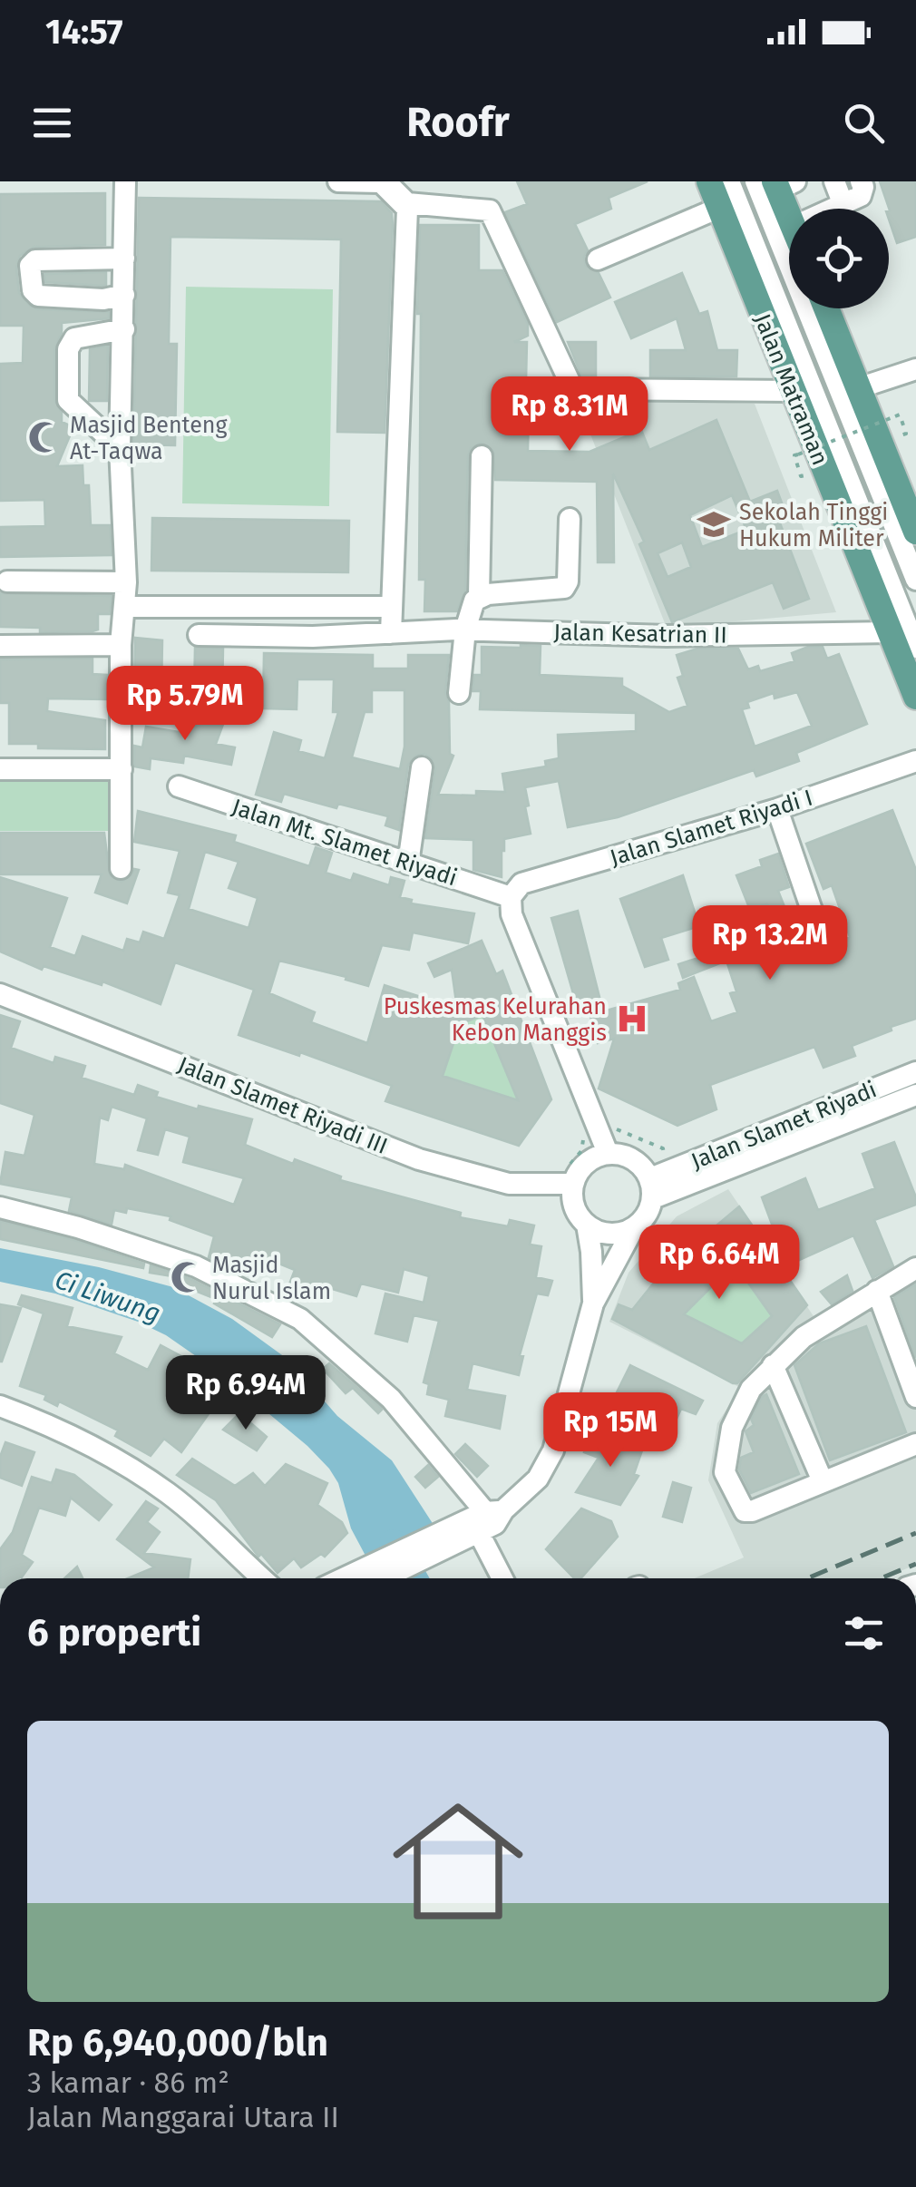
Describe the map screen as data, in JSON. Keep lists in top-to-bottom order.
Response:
{
  "streets": {
    "main road": ["Jalan Matraman"],
    "street": [
      "Jalan Kesatrian II",
      "Jalan Slamet Riyadi I",
      "Jalan Mt. Slamet Riyadi",
      "Jalan Slamet Riyadi III",
      "Jalan Slamet Riyadi"
    ]
  },
  "crossings": [
    ["Jalan Matraman", "Jalan Kesatrian II"],
    ["Jalan Slamet Riyadi I", "Jalan Mt. Slamet Riyadi"],
    ["Jalan Slamet Riyadi III", "Jalan Slamet Riyadi"]
  ],
  "water": ["Ci Liwung"],
  "places": {
    "mosque": ["Masjid Benteng At-Taqwa", "Masjid Nurul Islam"],
    "school or university": ["Sekolah Tinggi Hukum Militer"],
    "hospital": ["Puskesmas Kelurahan Kebon Manggis"]
  },
  "page": {
    "status": "14:57",
    "header": "Roofr",
    "price": [
      "Rp 8.31M",
      "Rp 5.79M",
      "Rp 13.2M",
      "Rp 6.64M",
      "Rp 6.94M",
      "Rp 15M"
    ],
    "heading": "6 properti",
    "list": [
      {
        "name": "Rp 6,940,000/bln",
        "note": "3 kamar · 86 m² · Jalan Manggarai Utara II"
      }
    ]
  }
}
